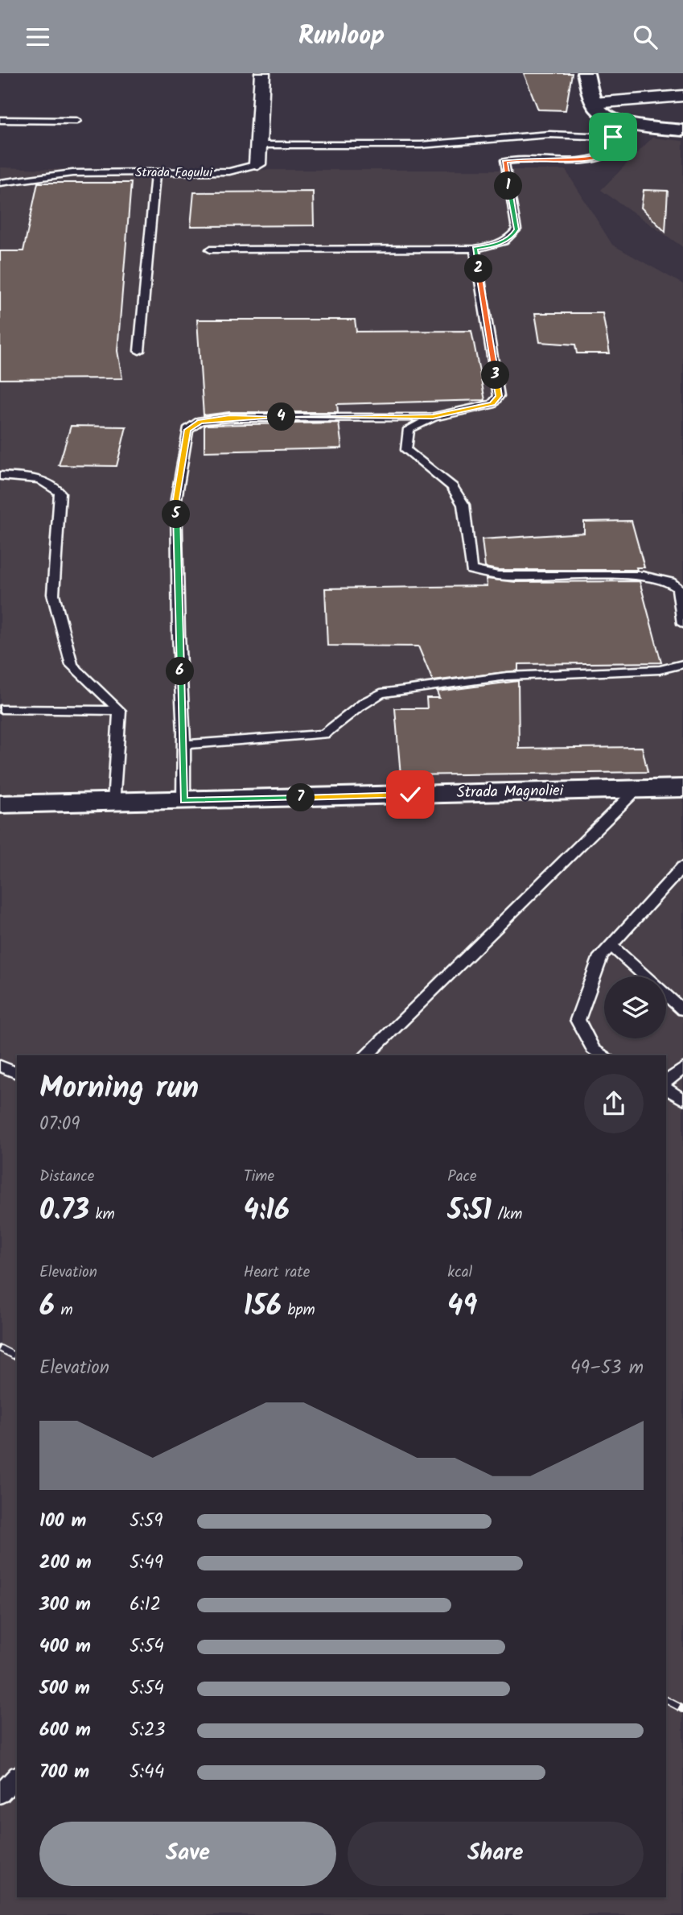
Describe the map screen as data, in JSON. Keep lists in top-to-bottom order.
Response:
{
  "streets": {
    "main road": ["Strada Magnoliei"],
    "street": ["Strada Fagului"]
  },
  "page": {
    "header": "Runloop",
    "pins": [
      "1",
      "2",
      "3",
      "4",
      "5",
      "6",
      "7"
    ],
    "heading": ["Morning run", "07:09"],
    "stats": [
      ["Distance", "0.73 km"],
      ["Time", "4:16"],
      ["Pace", "5:51 /km"],
      ["Elevation", "6 m"],
      ["Heart rate", "156 bpm"],
      ["kcal", "49"]
    ],
    "chart": ["Elevation", "49–53 m"],
    "list": [
      {
        "name": "100 m",
        "note": "5:59"
      },
      {
        "name": "200 m",
        "note": "5:49"
      },
      {
        "name": "300 m",
        "note": "6:12"
      },
      {
        "name": "400 m",
        "note": "5:54"
      },
      {
        "name": "500 m",
        "note": "5:54"
      },
      {
        "name": "600 m",
        "note": "5:23"
      },
      {
        "name": "700 m",
        "note": "5:44"
      }
    ],
    "buttons": ["Save", "Share"]
  }
}
